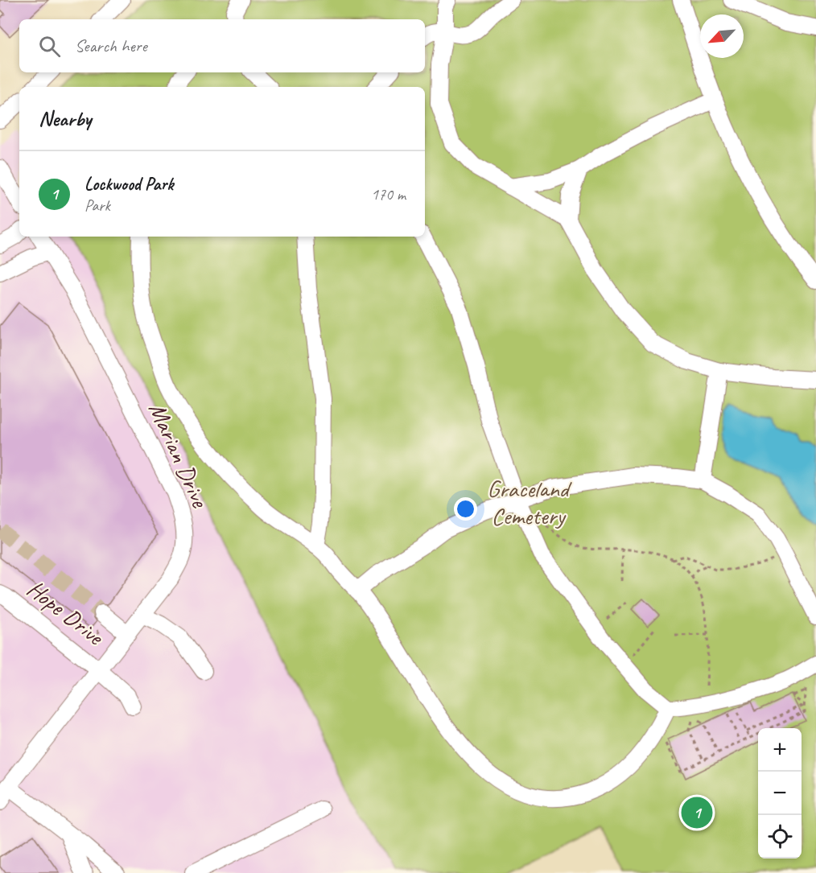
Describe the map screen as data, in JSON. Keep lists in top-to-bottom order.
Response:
{
  "streets": {
    "street": ["Marian Drive", "Hope Drive"]
  },
  "crossings": [
    ["Marian Drive", "Hope Drive"]
  ],
  "parks": ["Graceland Cemetery"],
  "north": "bottom left",
  "page": {
    "search": "Search here",
    "heading": "Nearby",
    "list": [
      {
        "mark": "1",
        "name": "Lockwood Park",
        "note": "Park",
        "value": "170 m"
      }
    ],
    "map_buttons": ["+", "−"],
    "pins": "1"
  }
}
